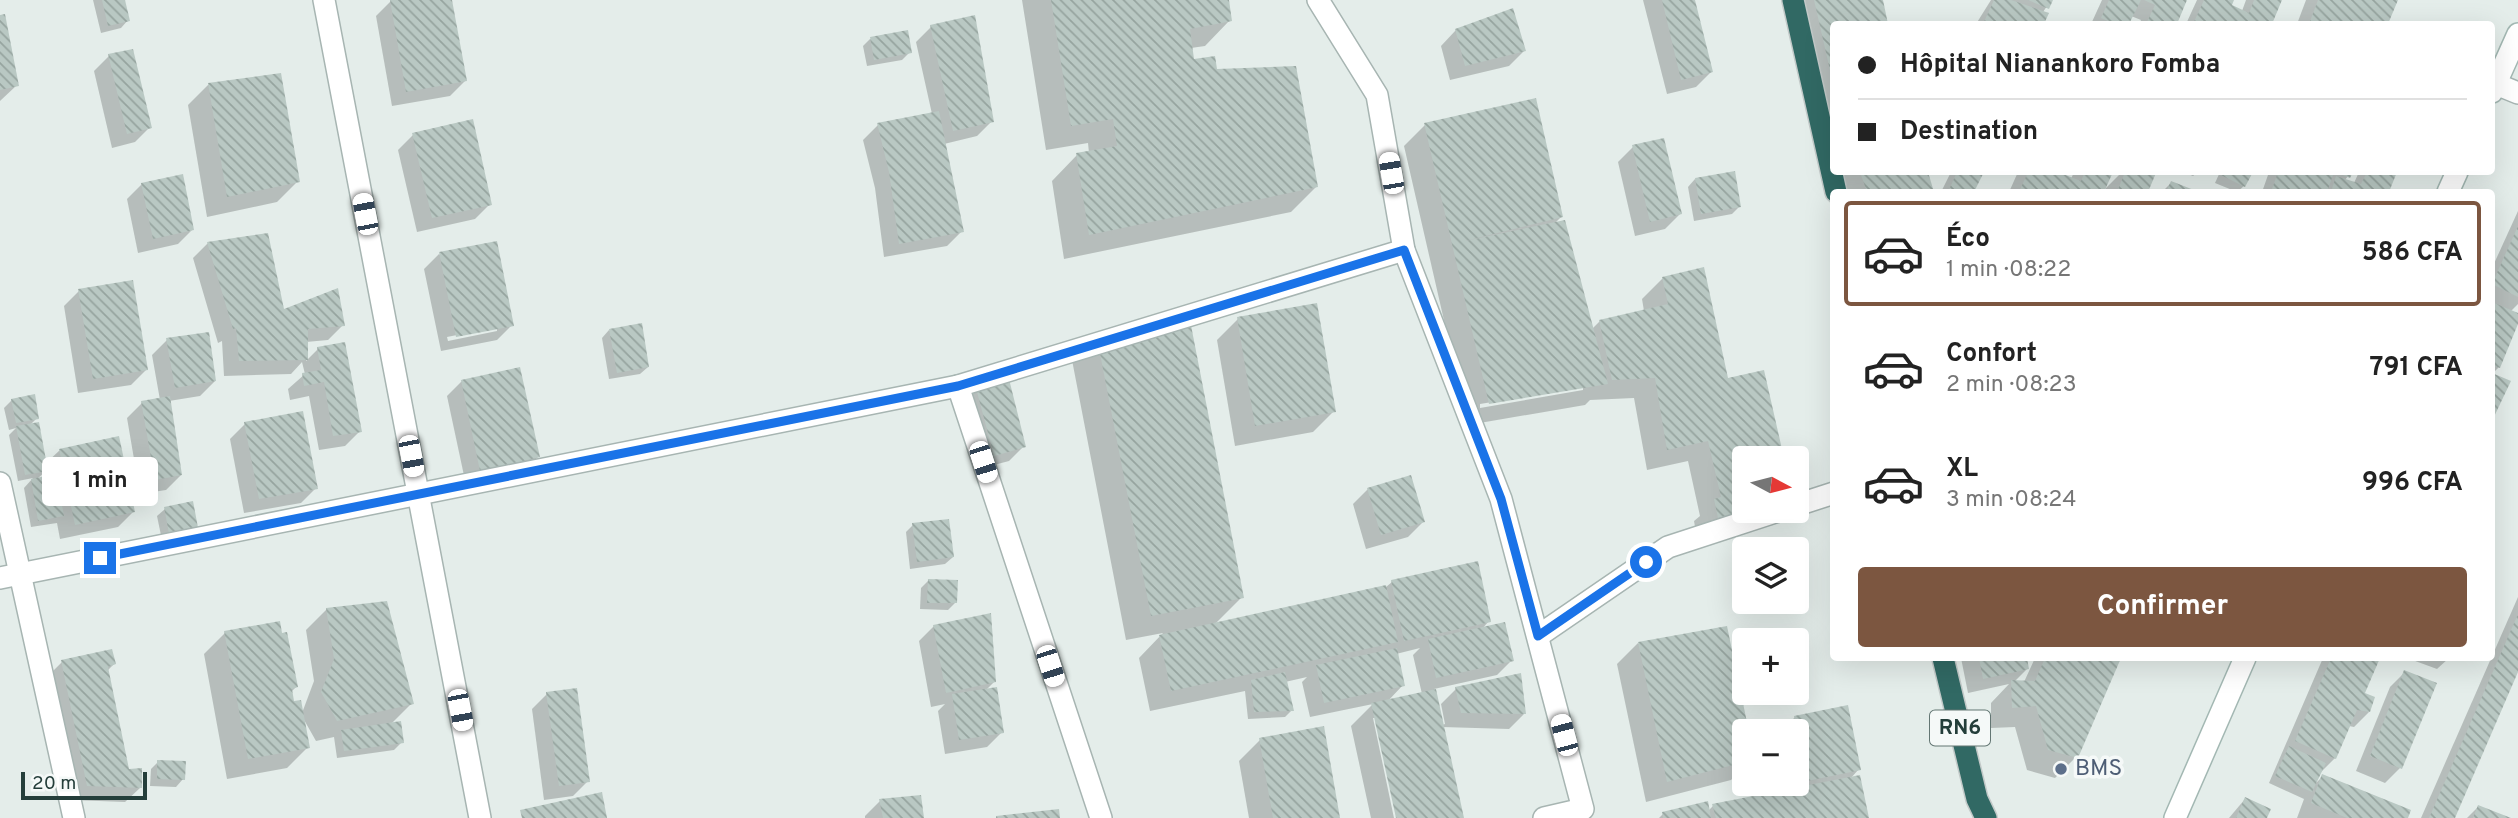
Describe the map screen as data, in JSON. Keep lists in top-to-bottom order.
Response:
{
  "streets": {
    "highway": ["RN6"]
  },
  "places": ["BMS"],
  "scale_bar": "20 m",
  "north": "right",
  "page": {
    "banner": ["Hôpital Nianankoro Fomba", "Destination"],
    "list": [
      {
        "name": "Éco",
        "note": "1 min · 08:22",
        "value": "586 CFA"
      },
      {
        "name": "Confort",
        "note": "2 min · 08:23",
        "value": "791 CFA"
      },
      {
        "name": "XL",
        "note": "3 min · 08:24",
        "value": "996 CFA"
      }
    ],
    "map_buttons": ["+", "−"],
    "bubble": "1 min",
    "buttons": "Confirmer",
    "scale": "20 m"
  }
}
